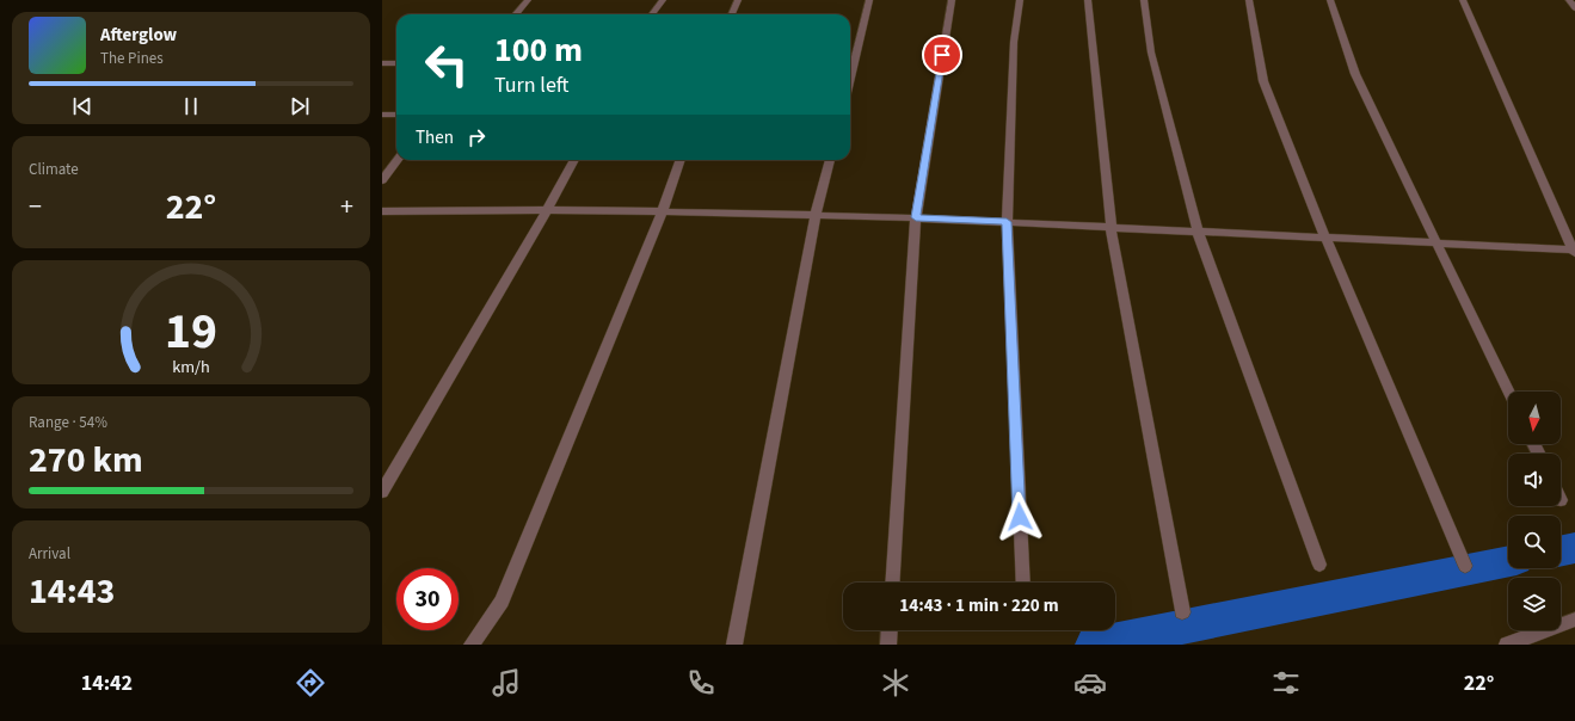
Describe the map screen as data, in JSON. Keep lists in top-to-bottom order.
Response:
{
  "north": "bottom",
  "page": {
    "turn": ["100 m", "Turn left"],
    "song": ["Afterglow", "The Pines"],
    "then": "Then",
    "tile": [
      "Climate",
      ["Range · 54%", "270 km"],
      ["Arrival", "14:43"]
    ],
    "heat": ["−", "22°", "+"],
    "limit": "30",
    "trip": "14:43 · 1 min · 220 m",
    "tabs": ["14:42", "22°"],
    "gauge": ["19", "km/h"]
  }
}
